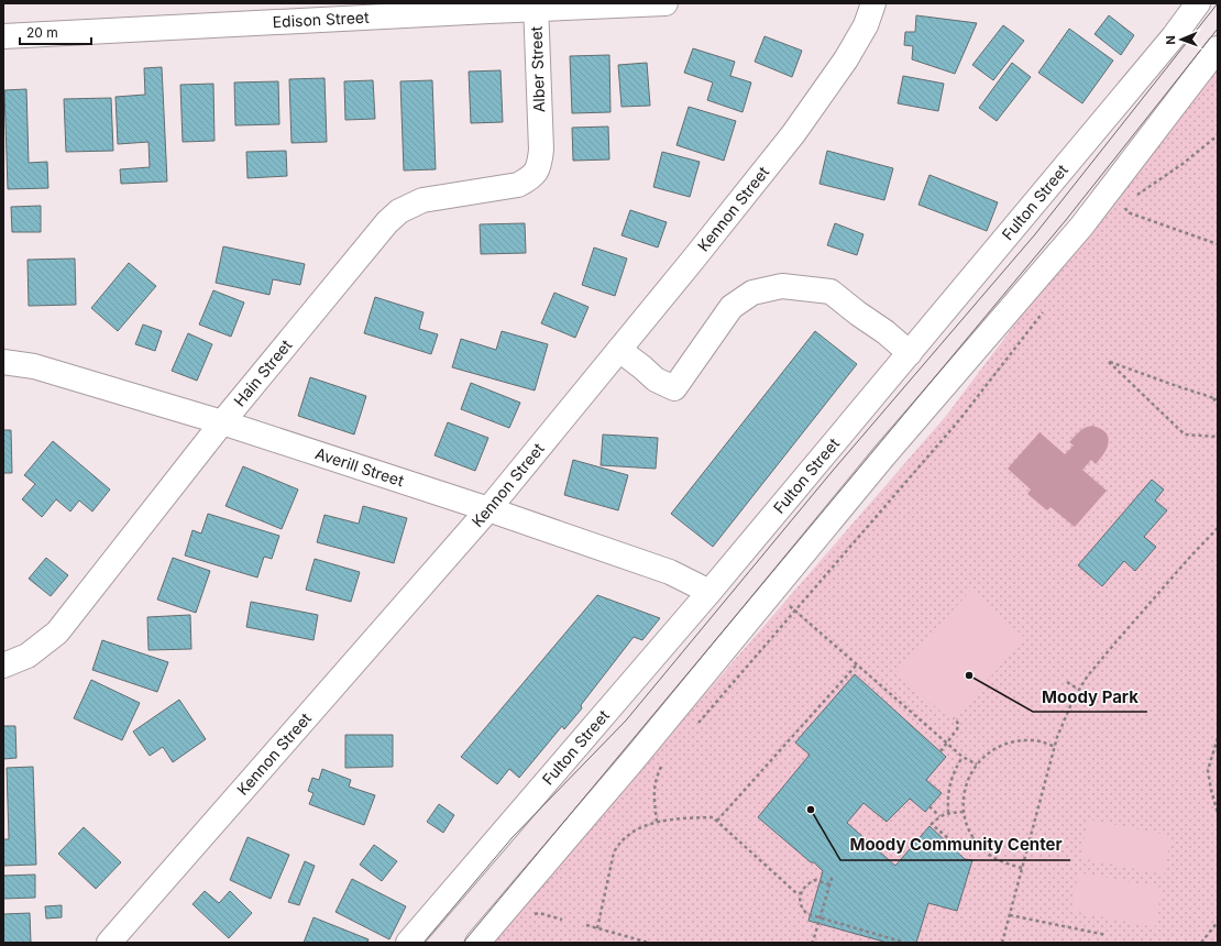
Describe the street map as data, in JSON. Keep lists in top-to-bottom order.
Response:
{
  "streets": {
    "street": [
      "Edison Street",
      "Alber Street",
      "Fulton Street",
      "Kennon Street",
      "Hain Street",
      "Averill Street"
    ]
  },
  "crossings": [
    ["Edison Street", "Alber Street"],
    ["Alber Street", "Hain Street"],
    ["Fulton Street", "Averill Street"],
    ["Kennon Street", "Averill Street"],
    ["Hain Street", "Averill Street"]
  ],
  "places": ["Moody Park", "Moody Community Center"],
  "scale_bar": "20 m",
  "north": "left"
}
